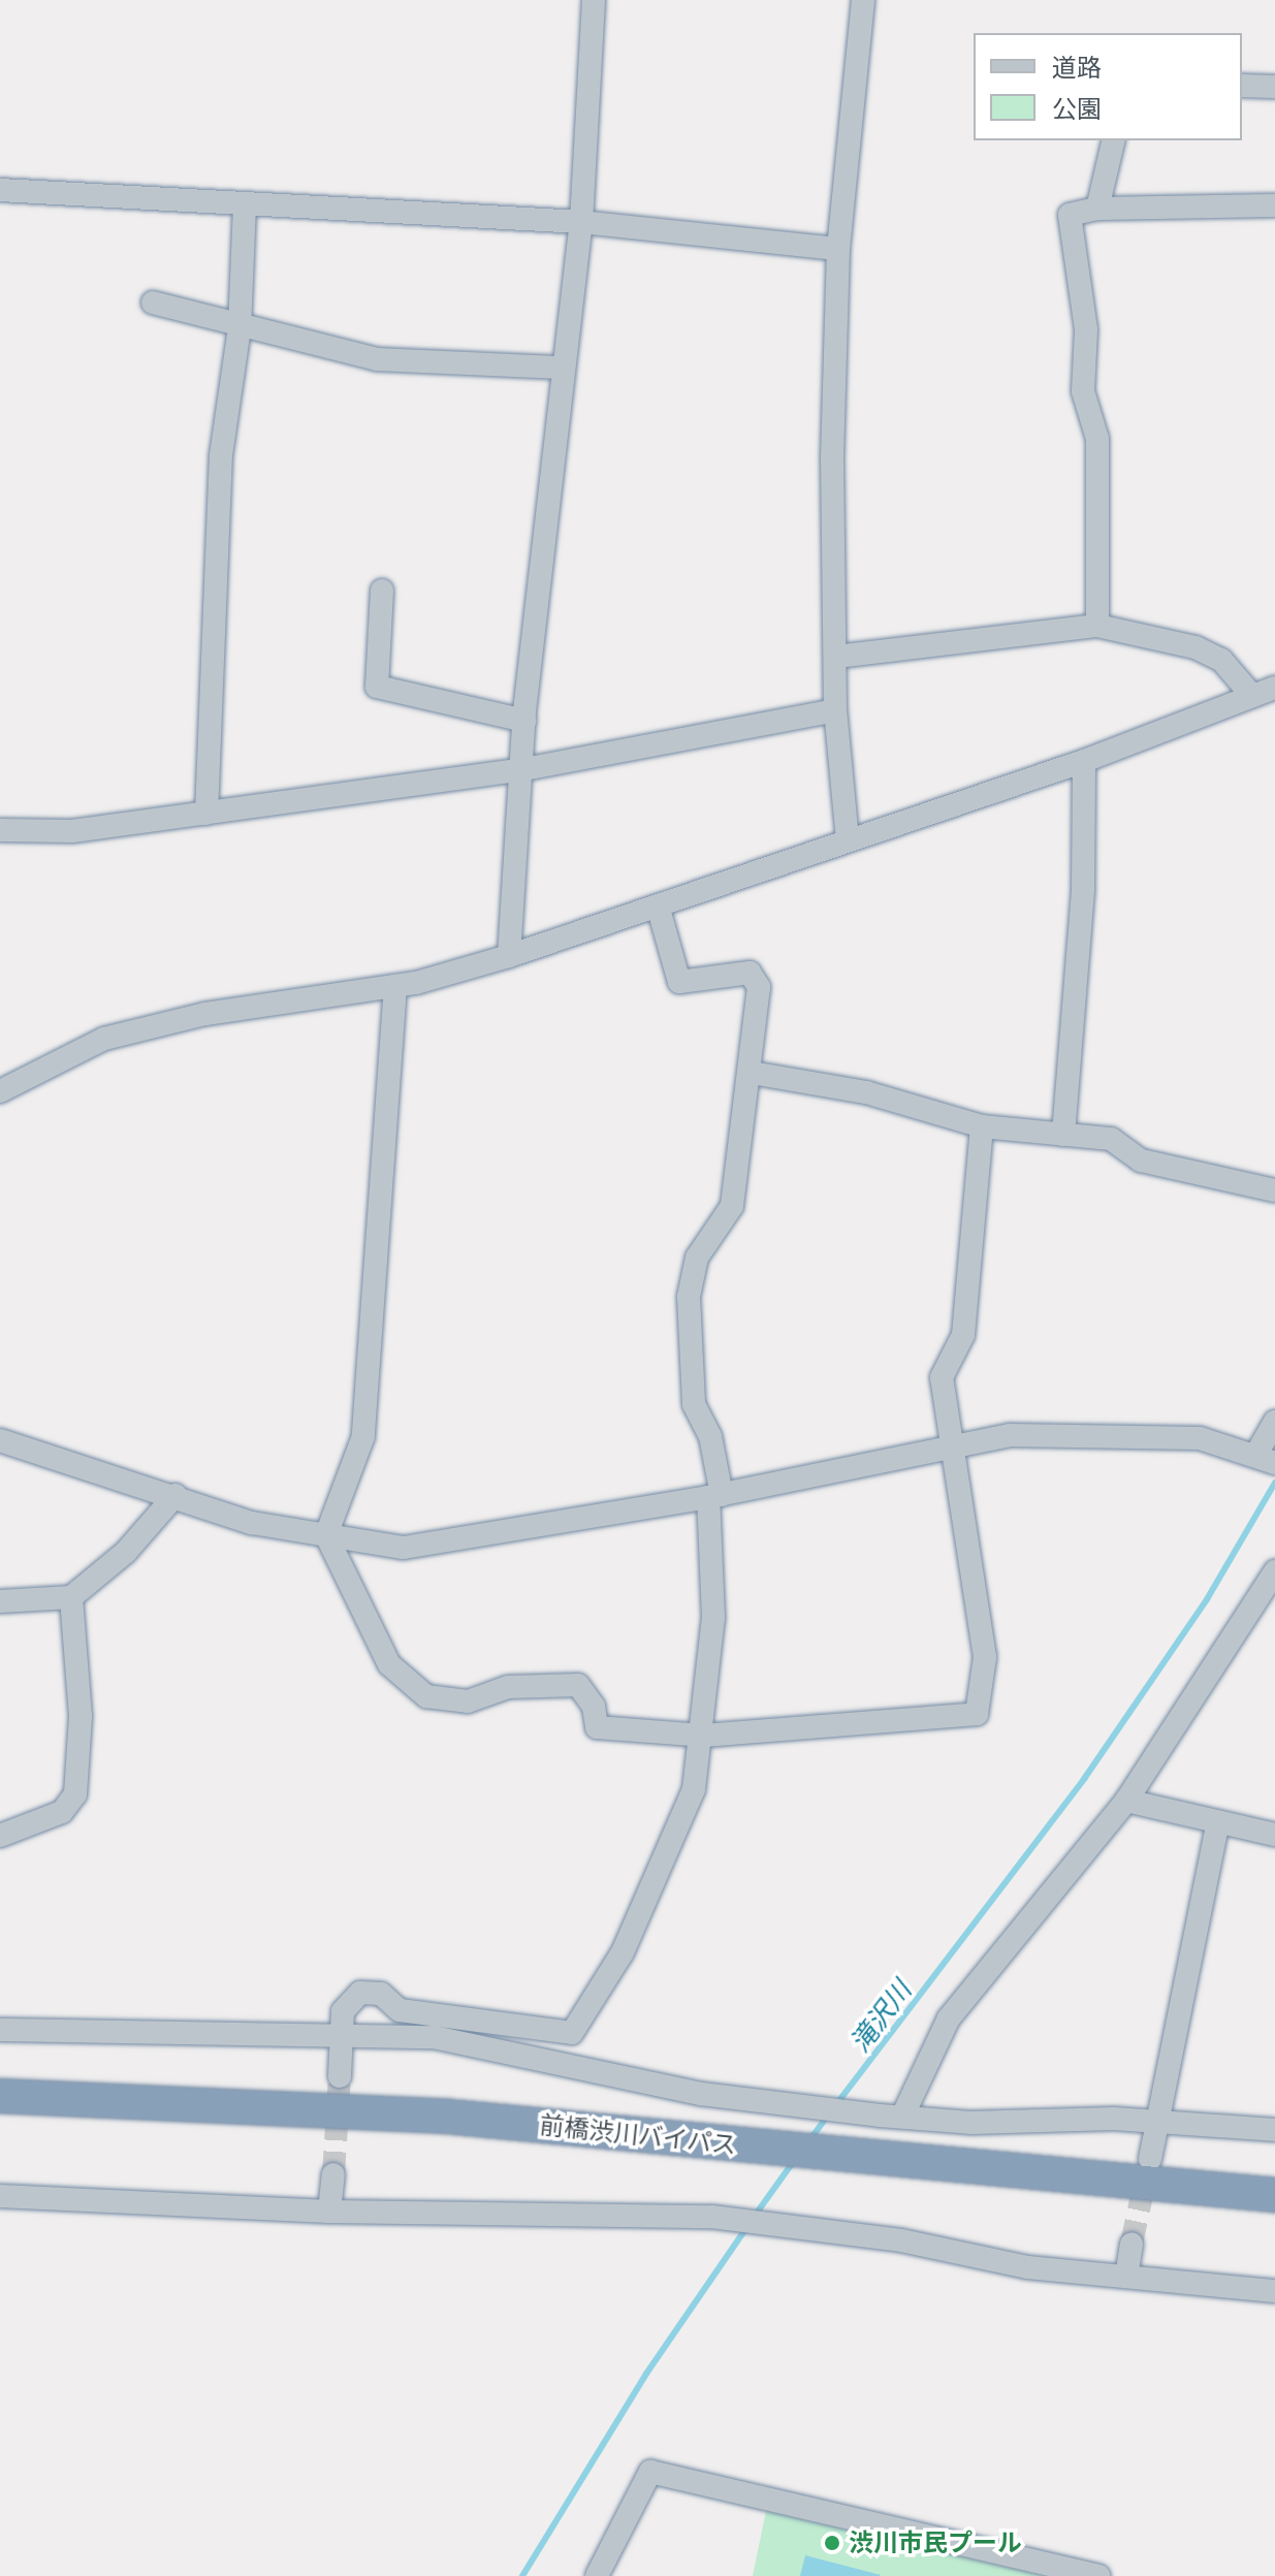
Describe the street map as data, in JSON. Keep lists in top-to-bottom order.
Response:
{
  "streets": {
    "highway": ["前橋渋川バイパス"]
  },
  "water": ["滝沢川"],
  "places": ["渋川市民プール"],
  "legend": ["道路", "公園"]
}
